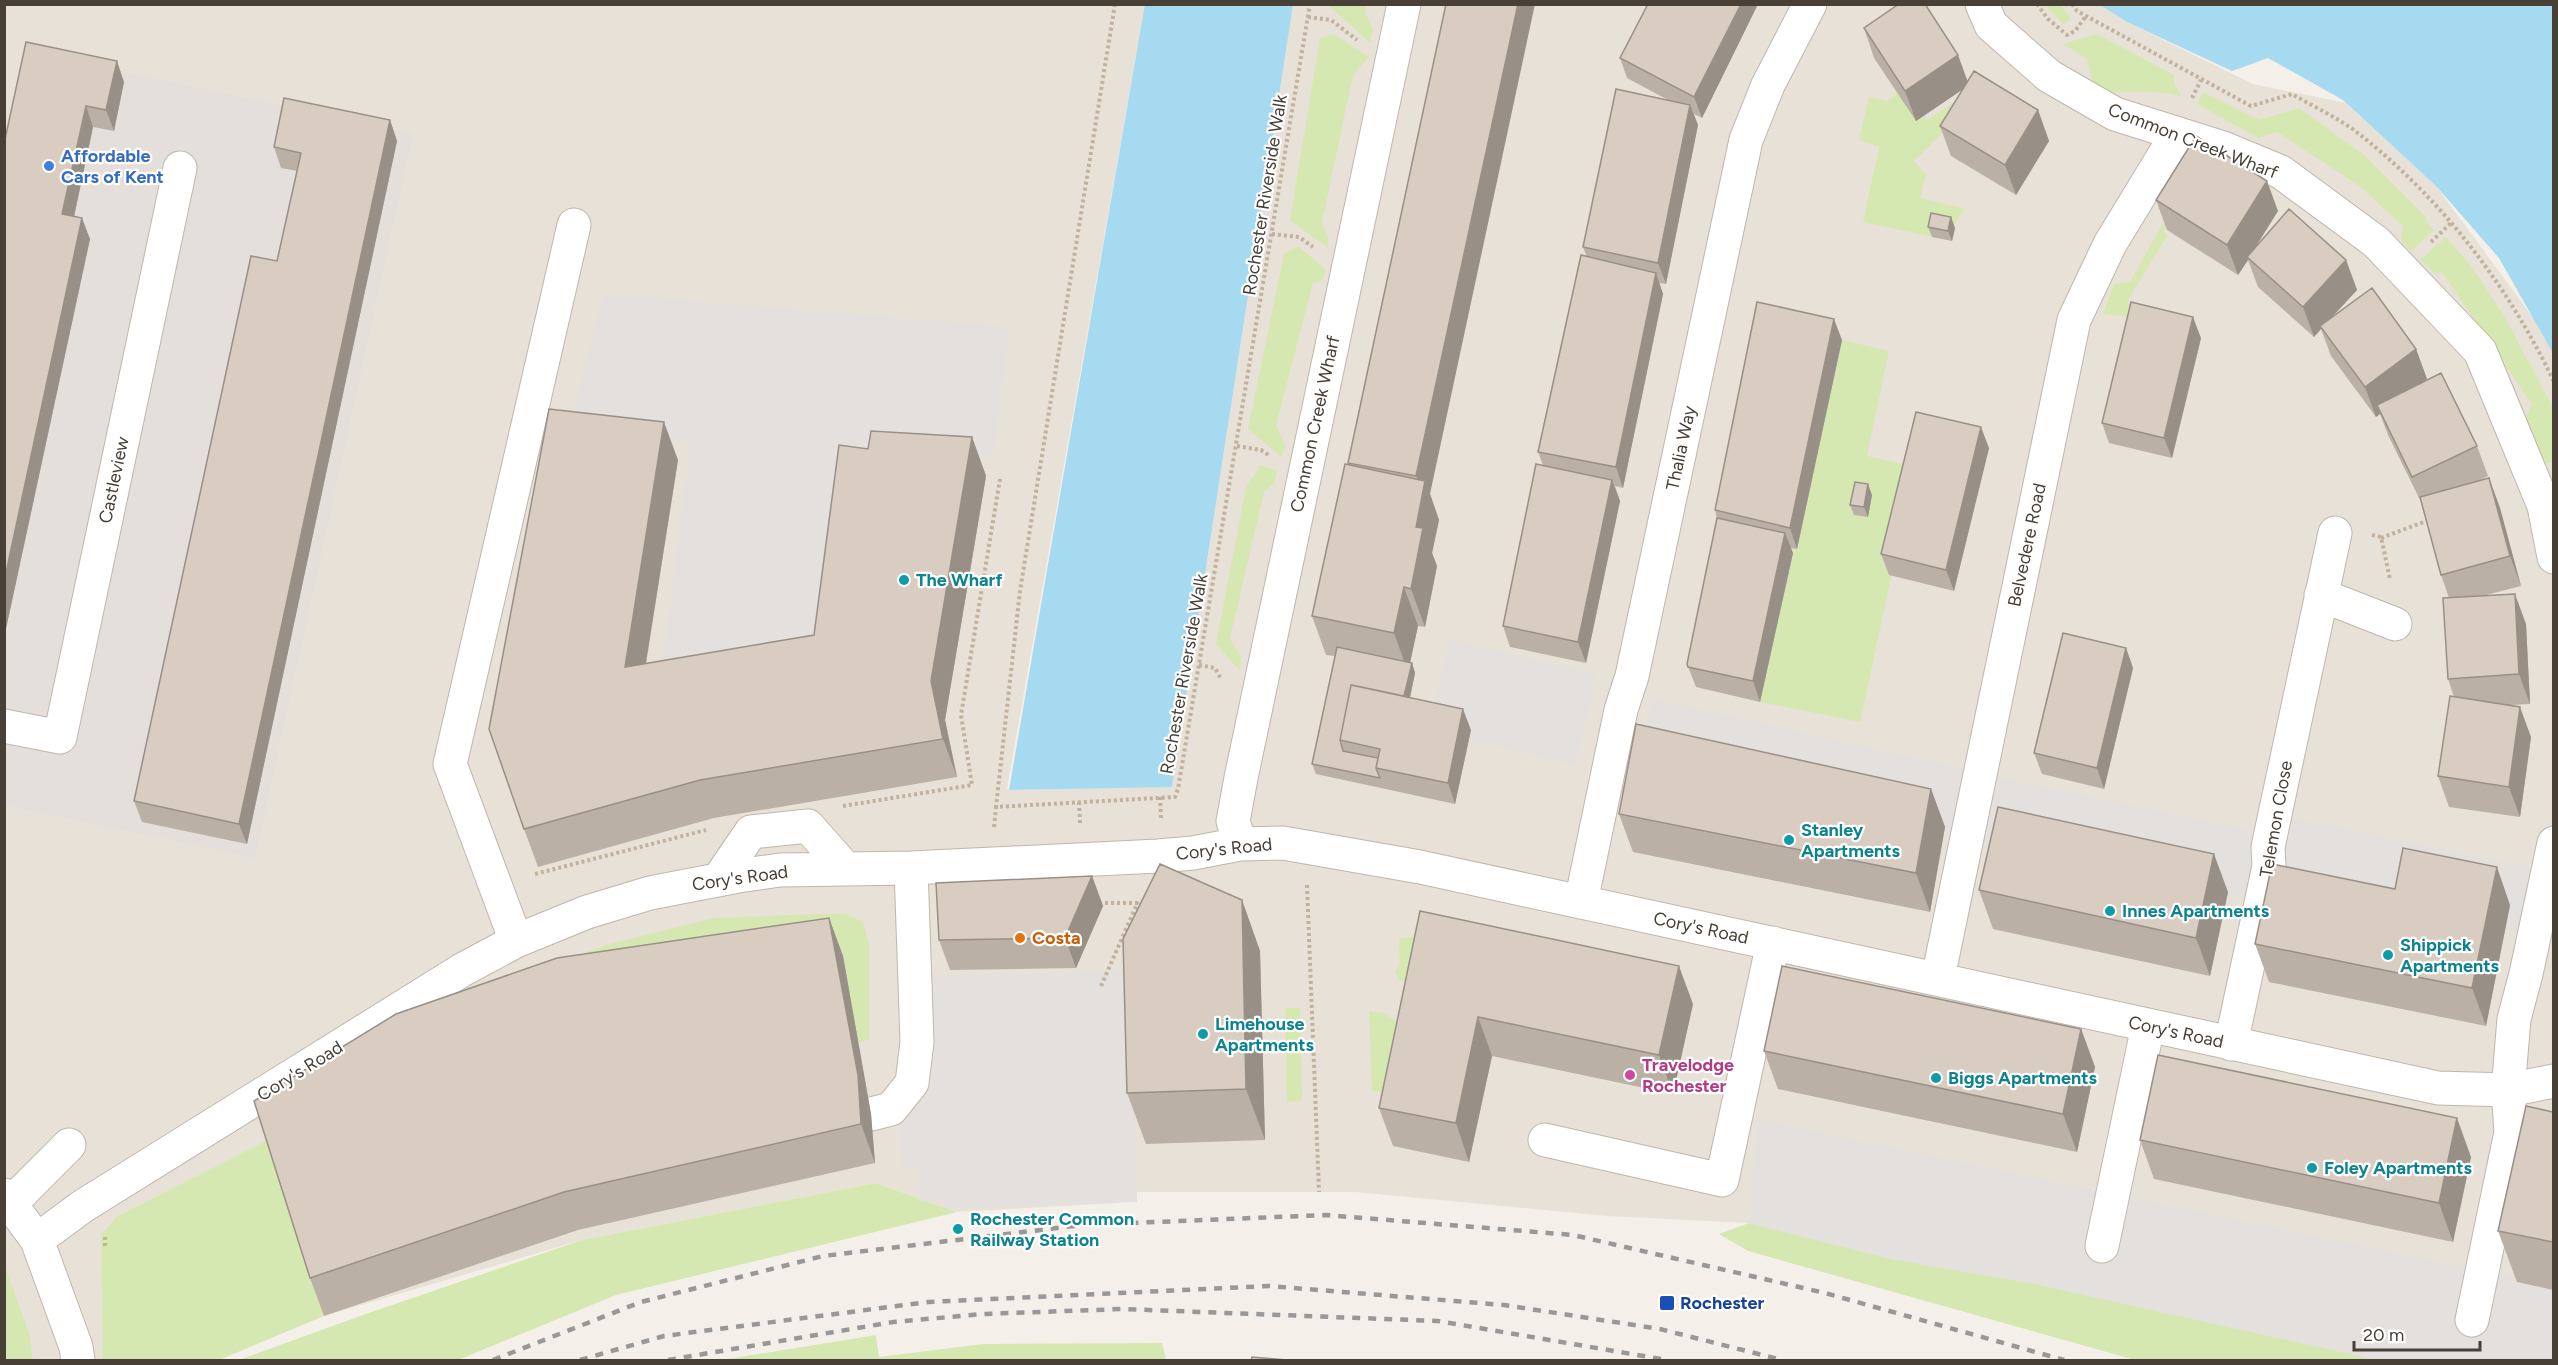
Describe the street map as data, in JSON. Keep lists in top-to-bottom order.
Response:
{
  "streets": {
    "street": [
      "Common Creek Wharf",
      "Thalia Way",
      "Castleview",
      "Belvedere Road",
      "Telemon Close",
      "Cory's Road"
    ],
    "path": ["Rochester Riverside Walk"]
  },
  "crossings": [
    ["Common Creek Wharf", "Belvedere Road"],
    ["Common Creek Wharf", "Cory's Road"],
    ["Thalia Way", "Cory's Road"],
    ["Belvedere Road", "Cory's Road"],
    ["Telemon Close", "Cory's Road"]
  ],
  "places": {
    "other": [
      "Affordable Cars of Kent",
      "The Wharf",
      "Stanley Apartments",
      "Innes Apartments",
      "Costa",
      "Shippick Apartments",
      "Limehouse Apartments",
      "Travelodge Rochester",
      "Biggs Apartments",
      "Foley Apartments",
      "Rochester Common Railway Station"
    ],
    "transit": ["Rochester"]
  },
  "scale_bar": "20 m"
}
